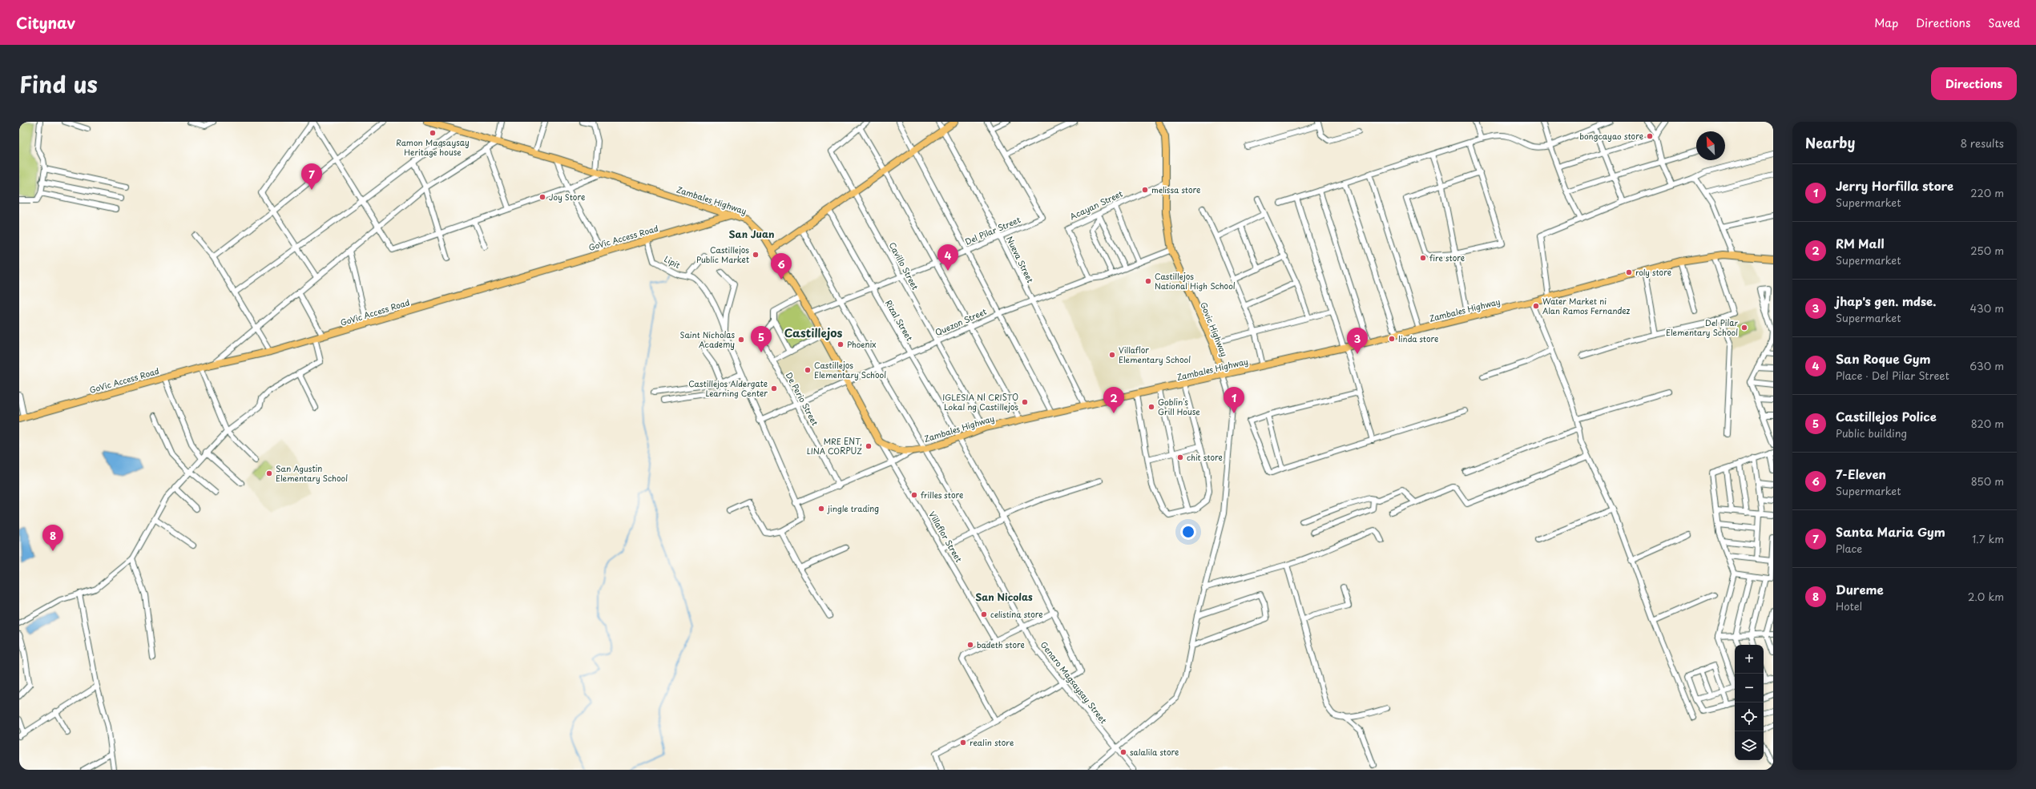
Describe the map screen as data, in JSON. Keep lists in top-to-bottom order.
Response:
{
  "streets": {
    "main road": ["Zambales Highway", "GoVic Access Road", "Govic Highway"],
    "street": [
      "Acayan Street",
      "Del Pilar Street",
      "Nueva Street",
      "Lipit",
      "Cavillo Street",
      "Rizal Street",
      "Quezon Street",
      "De Perio Street",
      "Villaflor Street",
      "Genaro Magsaysay Street"
    ]
  },
  "crossings": [
    ["Zambales Highway", "Del Pilar Street"],
    ["Zambales Highway", "GoVic Access Road"],
    ["Zambales Highway", "Nueva Street"],
    ["Zambales Highway", "Cavillo Street"],
    ["Zambales Highway", "Rizal Street"],
    ["Zambales Highway", "Quezon Street"],
    ["Zambales Highway", "Govic Highway"],
    ["Zambales Highway", "Villaflor Street"],
    ["Zambales Highway", "Genaro Magsaysay Street"],
    ["Acayan Street", "Quezon Street"],
    ["Acayan Street", "Govic Highway"],
    ["Del Pilar Street", "Nueva Street"],
    ["Del Pilar Street", "Cavillo Street"],
    ["Del Pilar Street", "Rizal Street"],
    ["Del Pilar Street", "Genaro Magsaysay Street"],
    ["GoVic Access Road", "Lipit"],
    ["Nueva Street", "Quezon Street"],
    ["Cavillo Street", "Quezon Street"],
    ["Rizal Street", "Quezon Street"],
    ["Rizal Street", "Genaro Magsaysay Street"],
    ["Quezon Street", "Govic Highway"],
    ["Quezon Street", "De Perio Street"],
    ["Quezon Street", "Genaro Magsaysay Street"]
  ],
  "districts": ["San Juan", "Castillejos", "San Nicolas"],
  "places": [
    "Ramon Magsaysay Heritage house",
    "bongcayao store",
    "melissa store",
    "Joy Store",
    "Castillejos Public Market",
    "fire store",
    "roly store",
    "Castillejos National High School",
    "Water Market ni Alan Ramos Fernandez",
    "Del Pilar Elementary School",
    "linda store",
    "Saint Nicholas Academy",
    "Phoenix",
    "Villaflor Elementary School",
    "Castillejos Elementary School",
    "Castillejos Aldergate Learning Center",
    "IGLESIA NI CRISTO Lokal ng Castillejos",
    "Goblin's Grill House",
    "MRE ENT, LINA CORPUZ",
    "chit store",
    "San Agustin Elementary School",
    "frilles store",
    "jingle trading",
    "celistina store",
    "badeth store",
    "realin store",
    "salalila store"
  ],
  "north": "top left",
  "page": {
    "header": "Citynav",
    "nav": ["Map", "Directions", "Saved"],
    "title": "Find us",
    "buttons": "Directions",
    "heading": ["Nearby", "8 results"],
    "pins": [
      "7",
      "4",
      "6",
      "5",
      "3",
      "1",
      "2",
      "8"
    ],
    "list": [
      {
        "mark": "1",
        "name": "Jerry Horfilla store",
        "note": "Supermarket",
        "value": "220 m"
      },
      {
        "mark": "2",
        "name": "RM Mall",
        "note": "Supermarket",
        "value": "250 m"
      },
      {
        "mark": "3",
        "name": "jhap's gen. mdse.",
        "note": "Supermarket",
        "value": "430 m"
      },
      {
        "mark": "4",
        "name": "San Roque Gym",
        "note": "Place · Del Pilar Street",
        "value": "630 m"
      },
      {
        "mark": "5",
        "name": "Castillejos Police",
        "note": "Public building",
        "value": "820 m"
      },
      {
        "mark": "6",
        "name": "7-Eleven",
        "note": "Supermarket",
        "value": "850 m"
      },
      {
        "mark": "7",
        "name": "Santa Maria Gym",
        "note": "Place",
        "value": "1.7 km"
      },
      {
        "mark": "8",
        "name": "Dureme",
        "note": "Hotel",
        "value": "2.0 km"
      }
    ],
    "map_buttons": ["+", "−"]
  }
}
